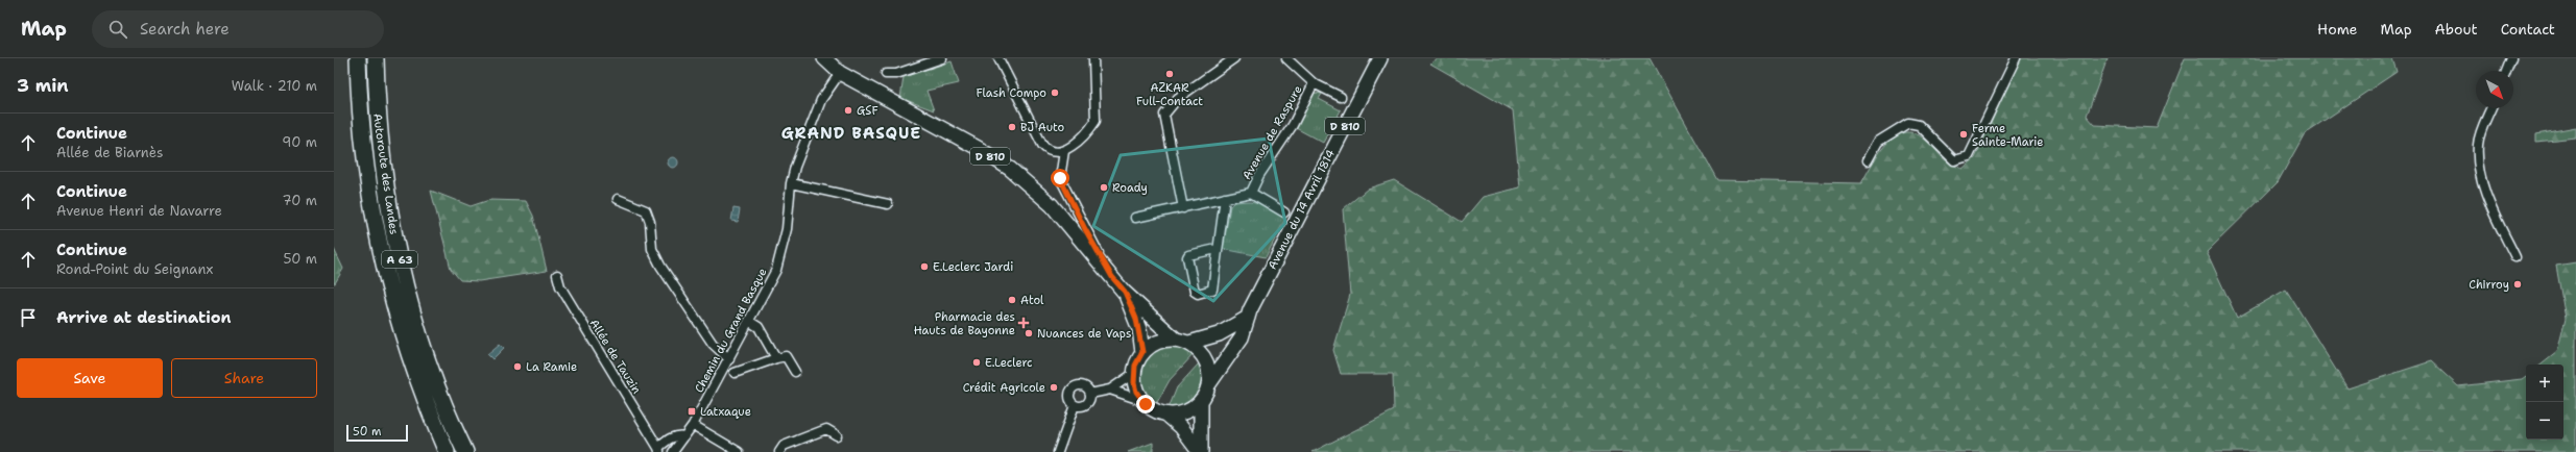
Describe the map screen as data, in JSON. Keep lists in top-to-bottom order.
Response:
{
  "streets": {
    "highway": ["Autoroute des Landes", "A 63"],
    "main road": ["D 810", "Avenue du 14 Avril 1814"],
    "street": ["Avenue de Raspure", "Chemin du Grand Basque", "Allée de Tauzin"]
  },
  "crossings": [
    ["D 810", "Avenue du 14 Avril 1814"],
    ["D 810", "Chemin du Grand Basque"],
    ["Chemin du Grand Basque", "Allée de Tauzin"]
  ],
  "districts": ["GRAND BASQUE"],
  "places": {
    "other": [
      "AZKAR Full-Contact",
      "Flash Compo",
      "GSF",
      "BJ Auto",
      "Ferme Sainte-Marie",
      "Roady",
      "E.Leclerc Jardi",
      "Chirroy",
      "Atol",
      "Nuances de Vaps",
      "E.Leclerc",
      "La Ramie",
      "Crédit Agricole"
    ],
    "health": ["Pharmacie des Hauts de Bayonne"],
    "transit": ["Latxaque"]
  },
  "scale_bar": "50 m",
  "north": "bottom right",
  "page": {
    "header": "Map",
    "search": "Search here",
    "nav": [
      "Home",
      "Map",
      "About",
      "Contact"
    ],
    "heading": ["3 min", "Walk · 210 m"],
    "list": [
      ["Continue", "Allée de Biarnès", "90 m"],
      ["Continue", "Avenue Henri de Navarre", "70 m"],
      ["Continue", "Rond-Point du Seignanx", "50 m"],
      "Arrive at destination"
    ],
    "buttons": ["Save", "Share"],
    "map_buttons": ["+", "−"],
    "scale": "50 m"
  }
}
